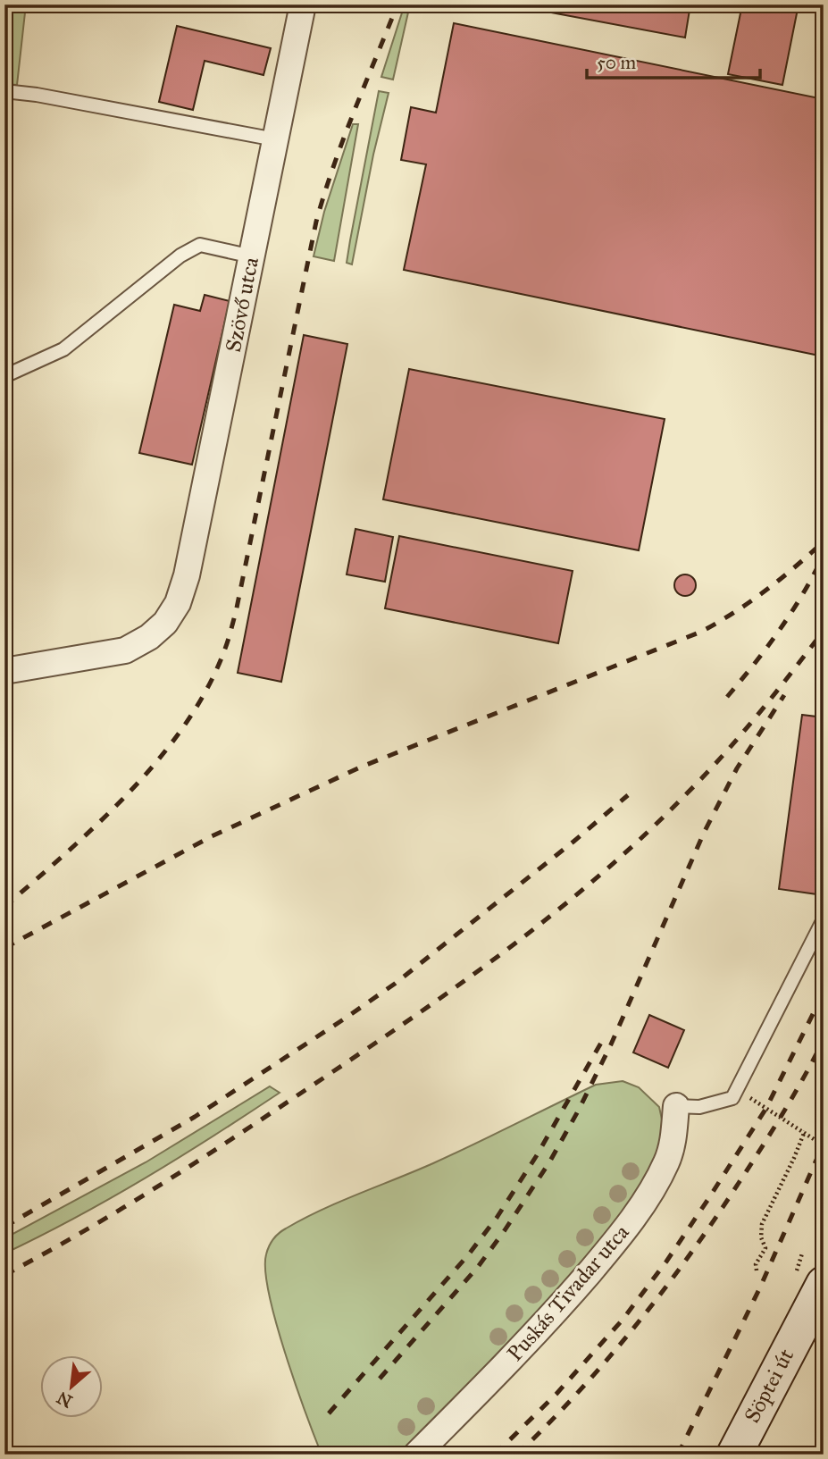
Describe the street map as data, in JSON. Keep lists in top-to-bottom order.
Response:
{
  "streets": {
    "street": ["Szövő utca", "Puskás Tivadar utca", "Söptei út"]
  },
  "scale_bar": "50 m",
  "north": "bottom left"
}
